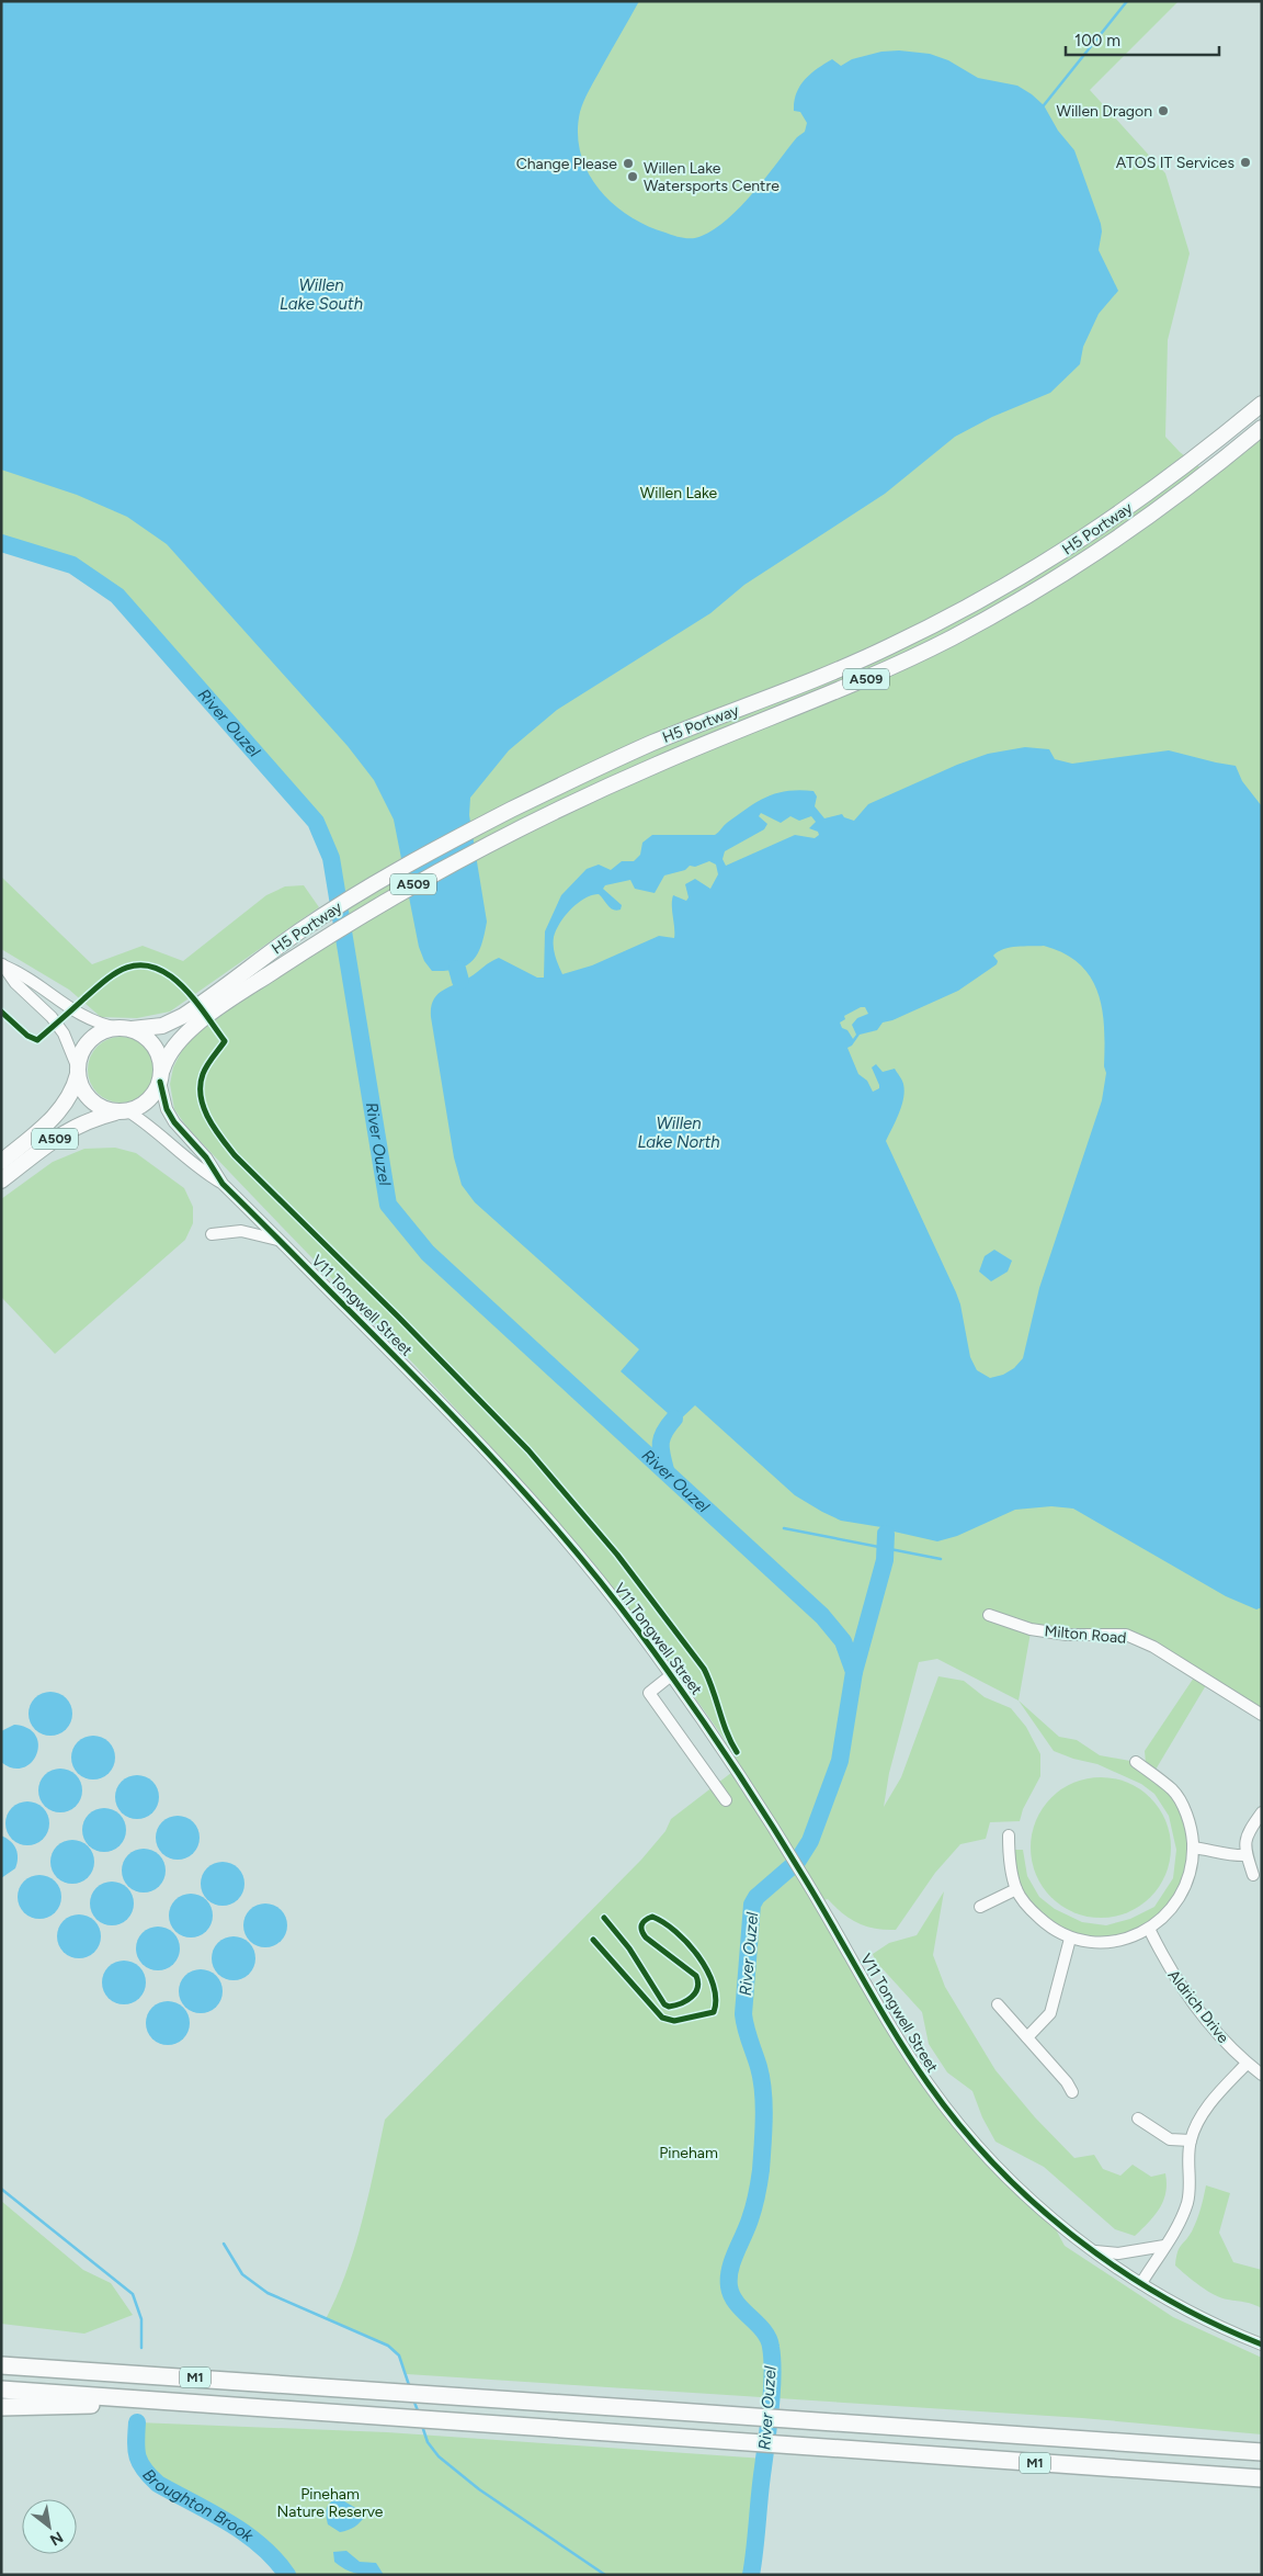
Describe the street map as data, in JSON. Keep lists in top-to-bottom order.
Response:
{
  "streets": {
    "highway": ["M1"],
    "main road": ["H5 Portway", "A509"],
    "street": ["V11 Tongwell Street", "Milton Road", "Aldrich Drive"]
  },
  "crossings": [
    ["H5 Portway", "A509"],
    ["H5 Portway", "V11 Tongwell Street"],
    ["A509", "V11 Tongwell Street"]
  ],
  "water": [
    "Willen Lake South",
    "River Ouzel",
    "Willen Lake North",
    "Broughton Brook"
  ],
  "parks": ["Willen Lake", "Pineham", "Pineham Nature Reserve"],
  "places": [
    "Willen Dragon",
    "ATOS IT Services",
    "Change Please",
    "Willen Lake Watersports Centre"
  ],
  "scale_bar": "100 m",
  "north": "bottom right"
}
